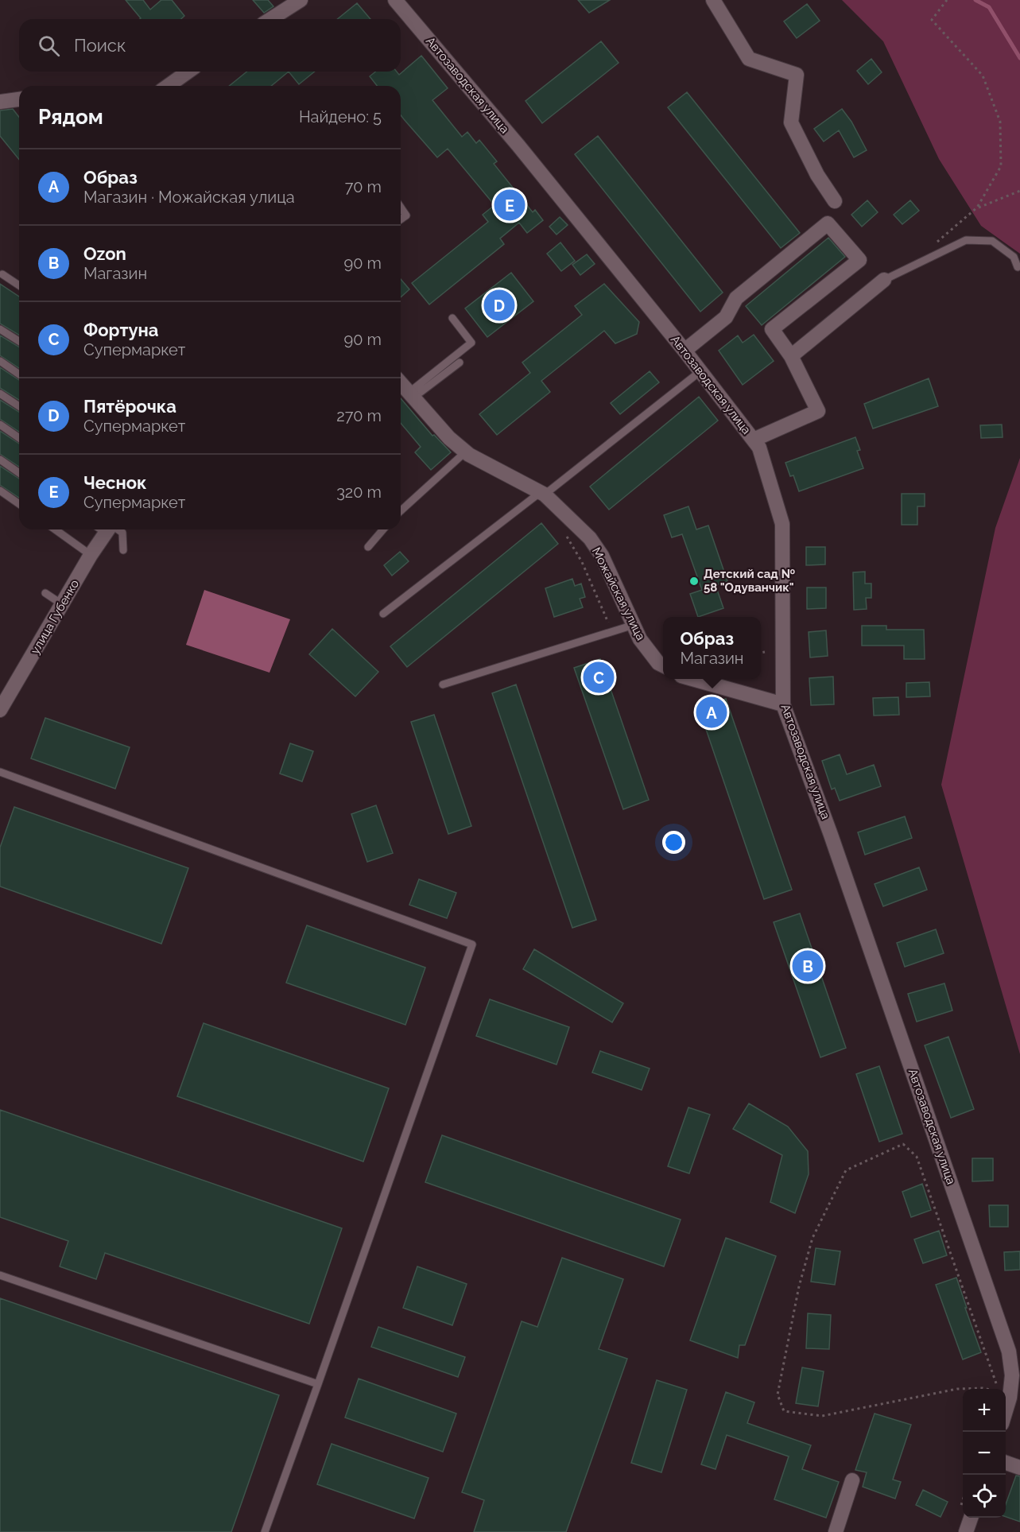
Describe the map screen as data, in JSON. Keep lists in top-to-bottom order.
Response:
{
  "streets": {
    "street": ["Автозаводская улица", "Можайская улица", "улица Губенко"]
  },
  "places": ["Детский сад № 58 \"Одуванчик\""],
  "page": {
    "search": "Поиск",
    "heading": ["Рядом", "Найдено: 5"],
    "list": [
      {
        "mark": "A",
        "name": "Образ",
        "note": "Магазин · Можайская улица",
        "value": "70 m"
      },
      {
        "mark": "B",
        "name": "Ozon",
        "note": "Магазин",
        "value": "90 m"
      },
      {
        "mark": "C",
        "name": "Фортуна",
        "note": "Супермаркет",
        "value": "90 m"
      },
      {
        "mark": "D",
        "name": "Пятёрочка",
        "note": "Супермаркет",
        "value": "270 m"
      },
      {
        "mark": "E",
        "name": "Чеснок",
        "note": "Супермаркет",
        "value": "320 m"
      }
    ],
    "pins": [
      "E",
      "D",
      "C",
      "A",
      "B"
    ],
    "popup": ["Образ", "Магазин"],
    "map_buttons": ["+", "−"]
  }
}
